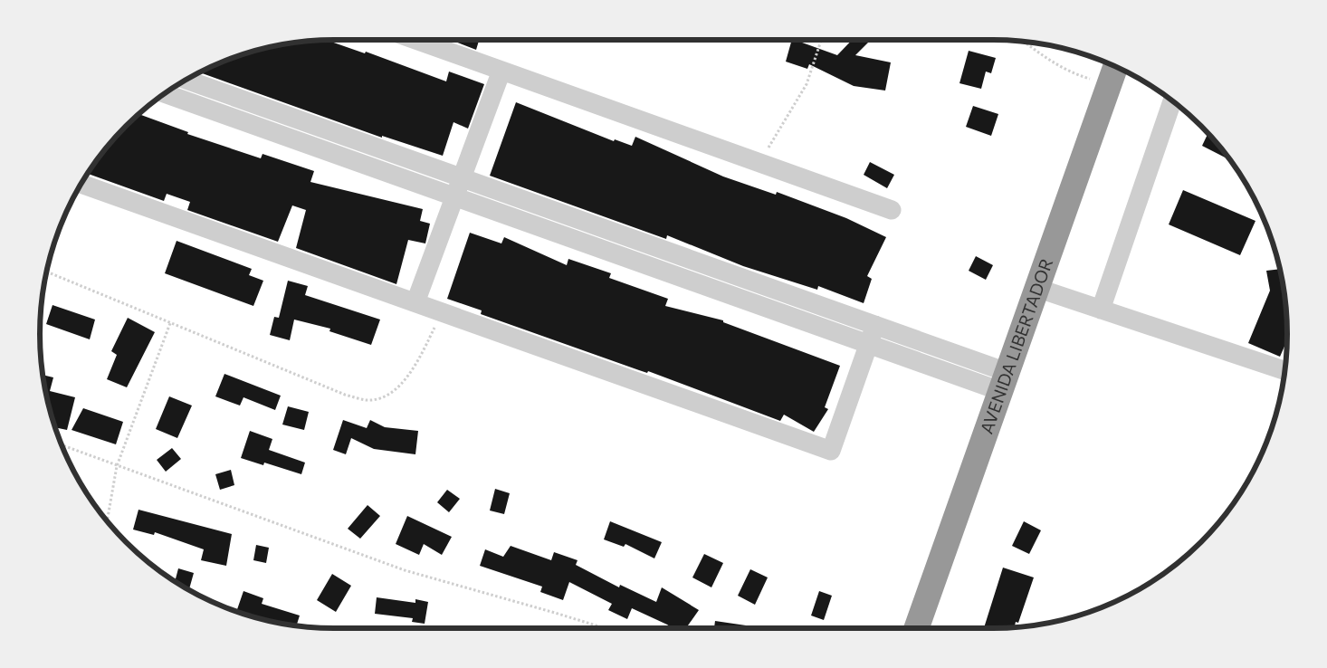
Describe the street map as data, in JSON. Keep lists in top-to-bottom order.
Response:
{
  "streets": {
    "highway": ["AVENIDA LIBERTADOR"]
  }
}
